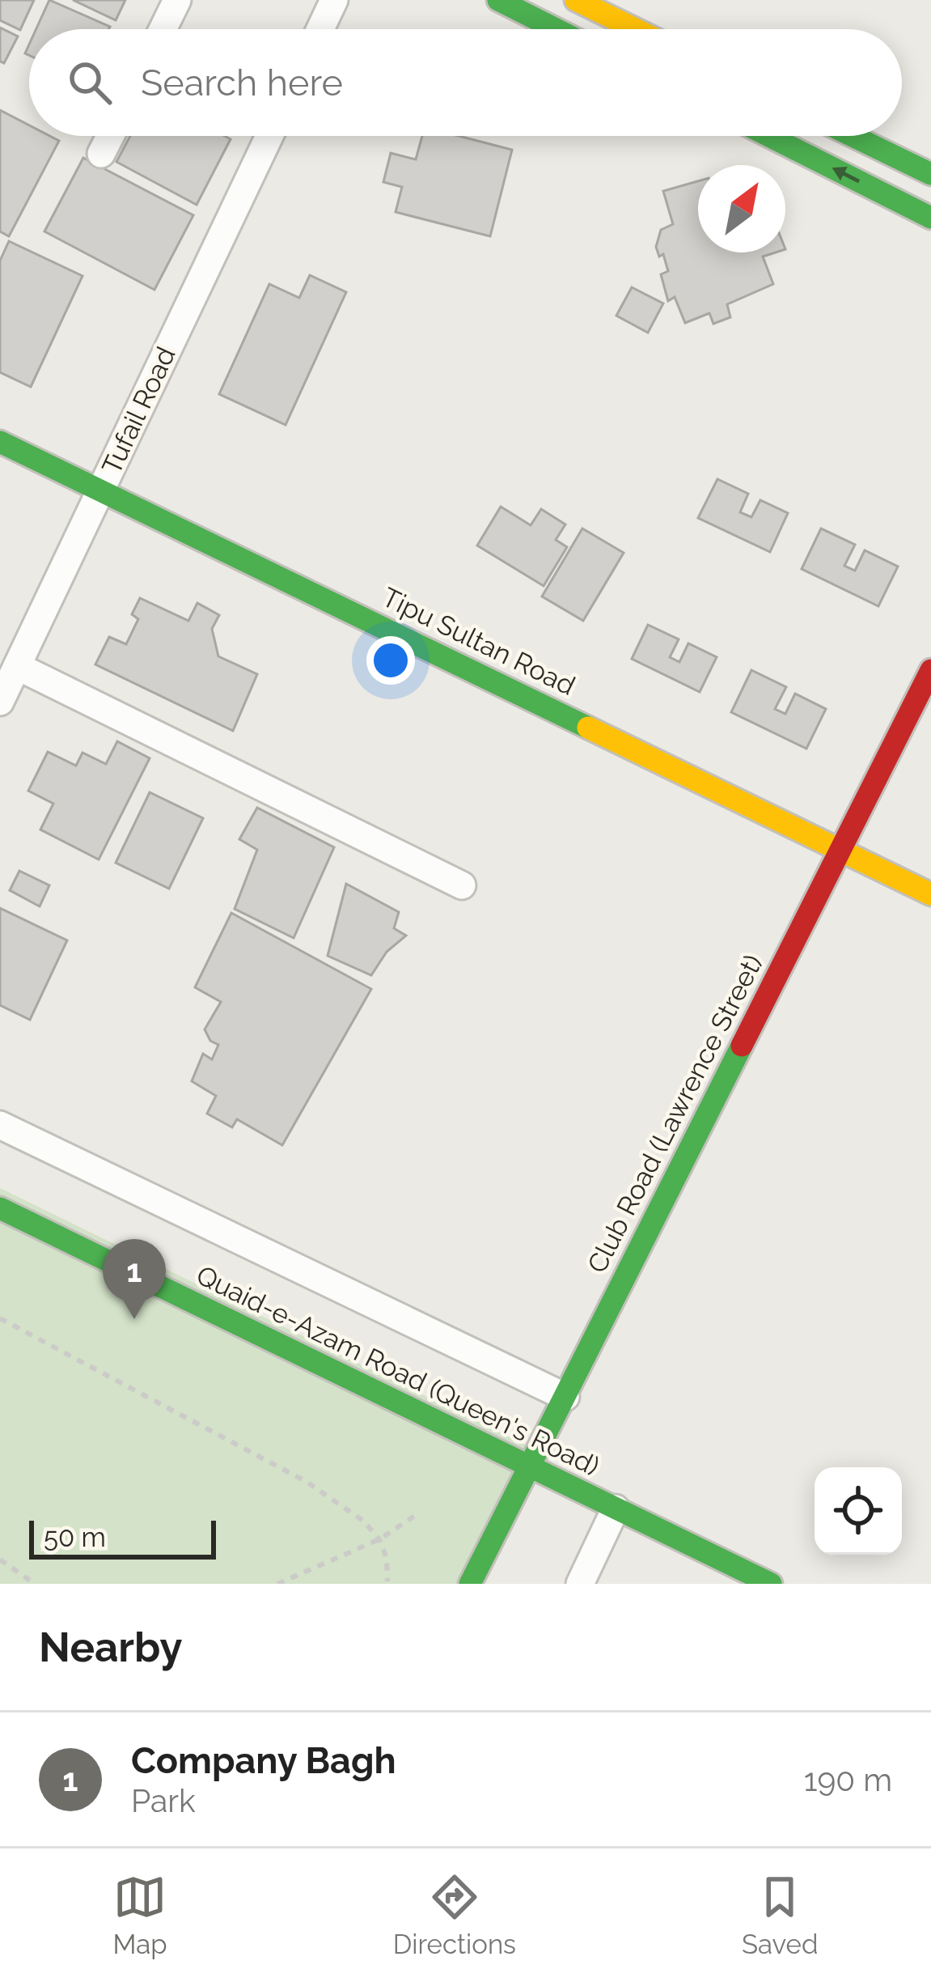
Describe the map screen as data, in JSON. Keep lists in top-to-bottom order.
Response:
{
  "streets": {
    "street": [
      "Tufail Road",
      "Tipu Sultan Road",
      "Club Road (Lawrence Street)",
      "Quaid-e-Azam Road (Queen's Road)"
    ]
  },
  "crossings": [
    ["Tufail Road", "Tipu Sultan Road"],
    ["Tipu Sultan Road", "Club Road (Lawrence Street)"],
    ["Club Road (Lawrence Street)", "Quaid-e-Azam Road (Queen's Road)"]
  ],
  "scale_bar": "50 m",
  "north": "top right",
  "page": {
    "search": "Search here",
    "pins": "1",
    "scale": "50 m",
    "heading": "Nearby",
    "list": [
      {
        "mark": "1",
        "name": "Company Bagh",
        "note": "Park",
        "value": "190 m"
      }
    ],
    "nav": ["Map", "Directions", "Saved"]
  }
}
